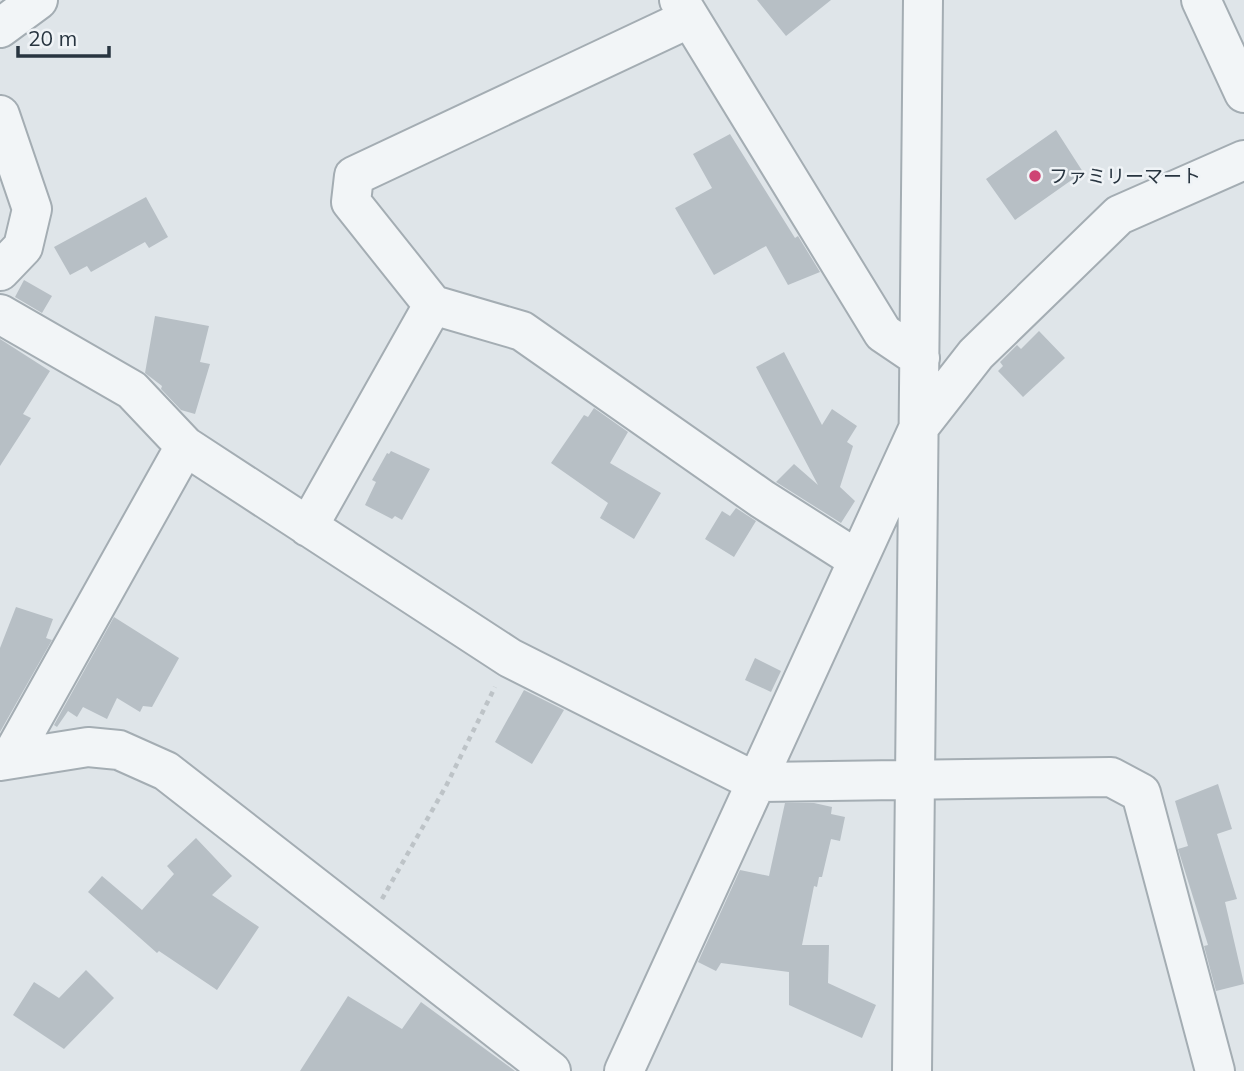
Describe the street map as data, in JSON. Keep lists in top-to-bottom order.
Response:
{
  "places": ["ファミリーマート"],
  "scale_bar": "20 m"
}
